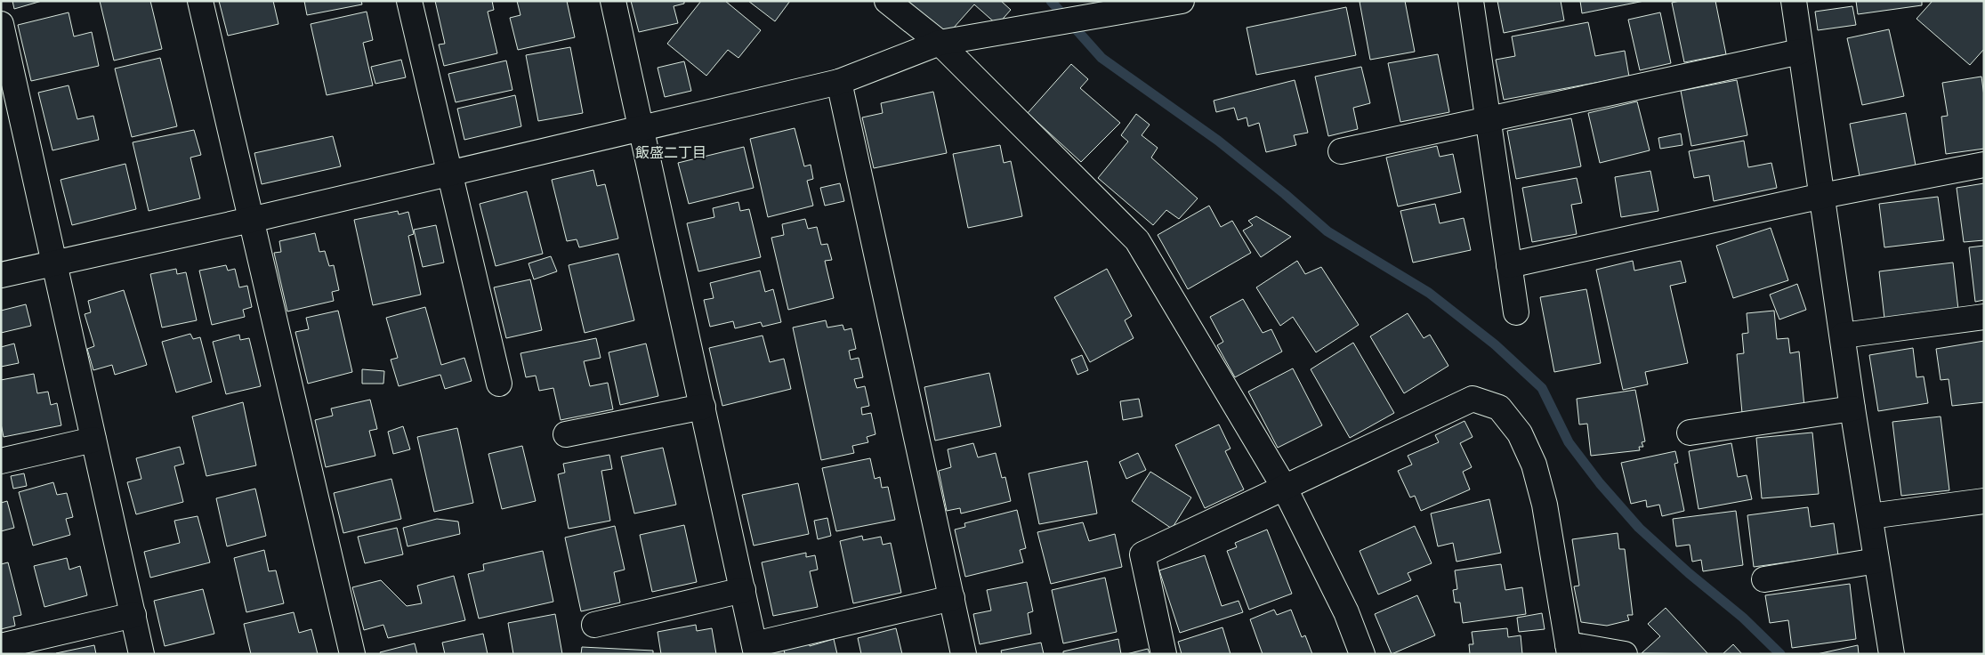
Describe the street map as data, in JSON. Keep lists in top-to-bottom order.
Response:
{
  "districts": ["飯盛二丁目"]
}
